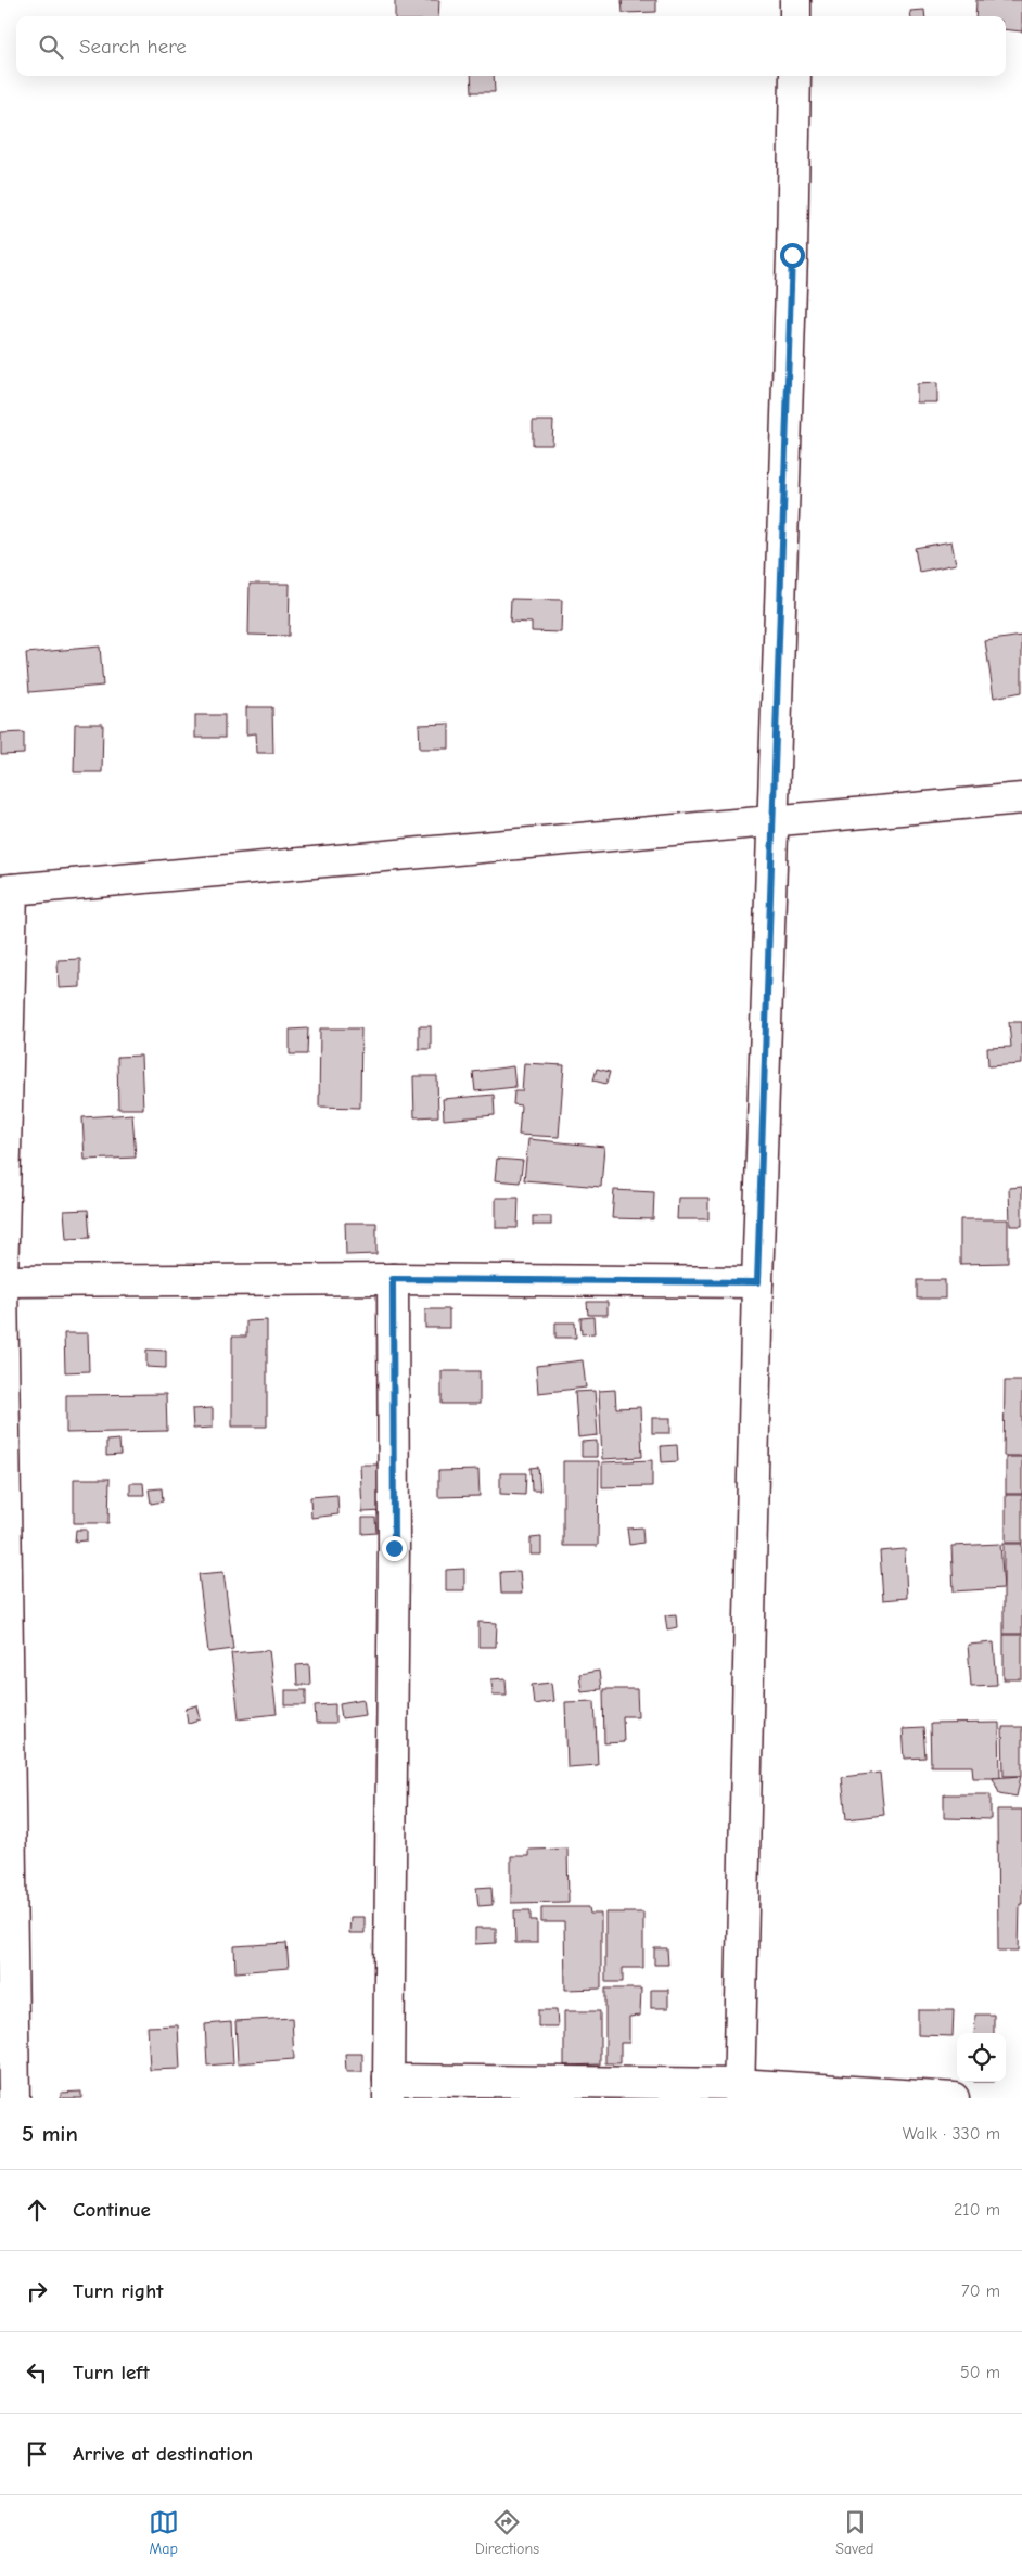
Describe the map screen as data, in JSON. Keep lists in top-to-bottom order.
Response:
{
  "page": {
    "search": "Search here",
    "heading": ["5 min", "Walk · 330 m"],
    "list": [
      ["Continue", "210 m"],
      ["Turn right", "70 m"],
      ["Turn left", "50 m"],
      "Arrive at destination"
    ],
    "nav": ["Map", "Directions", "Saved"]
  }
}
